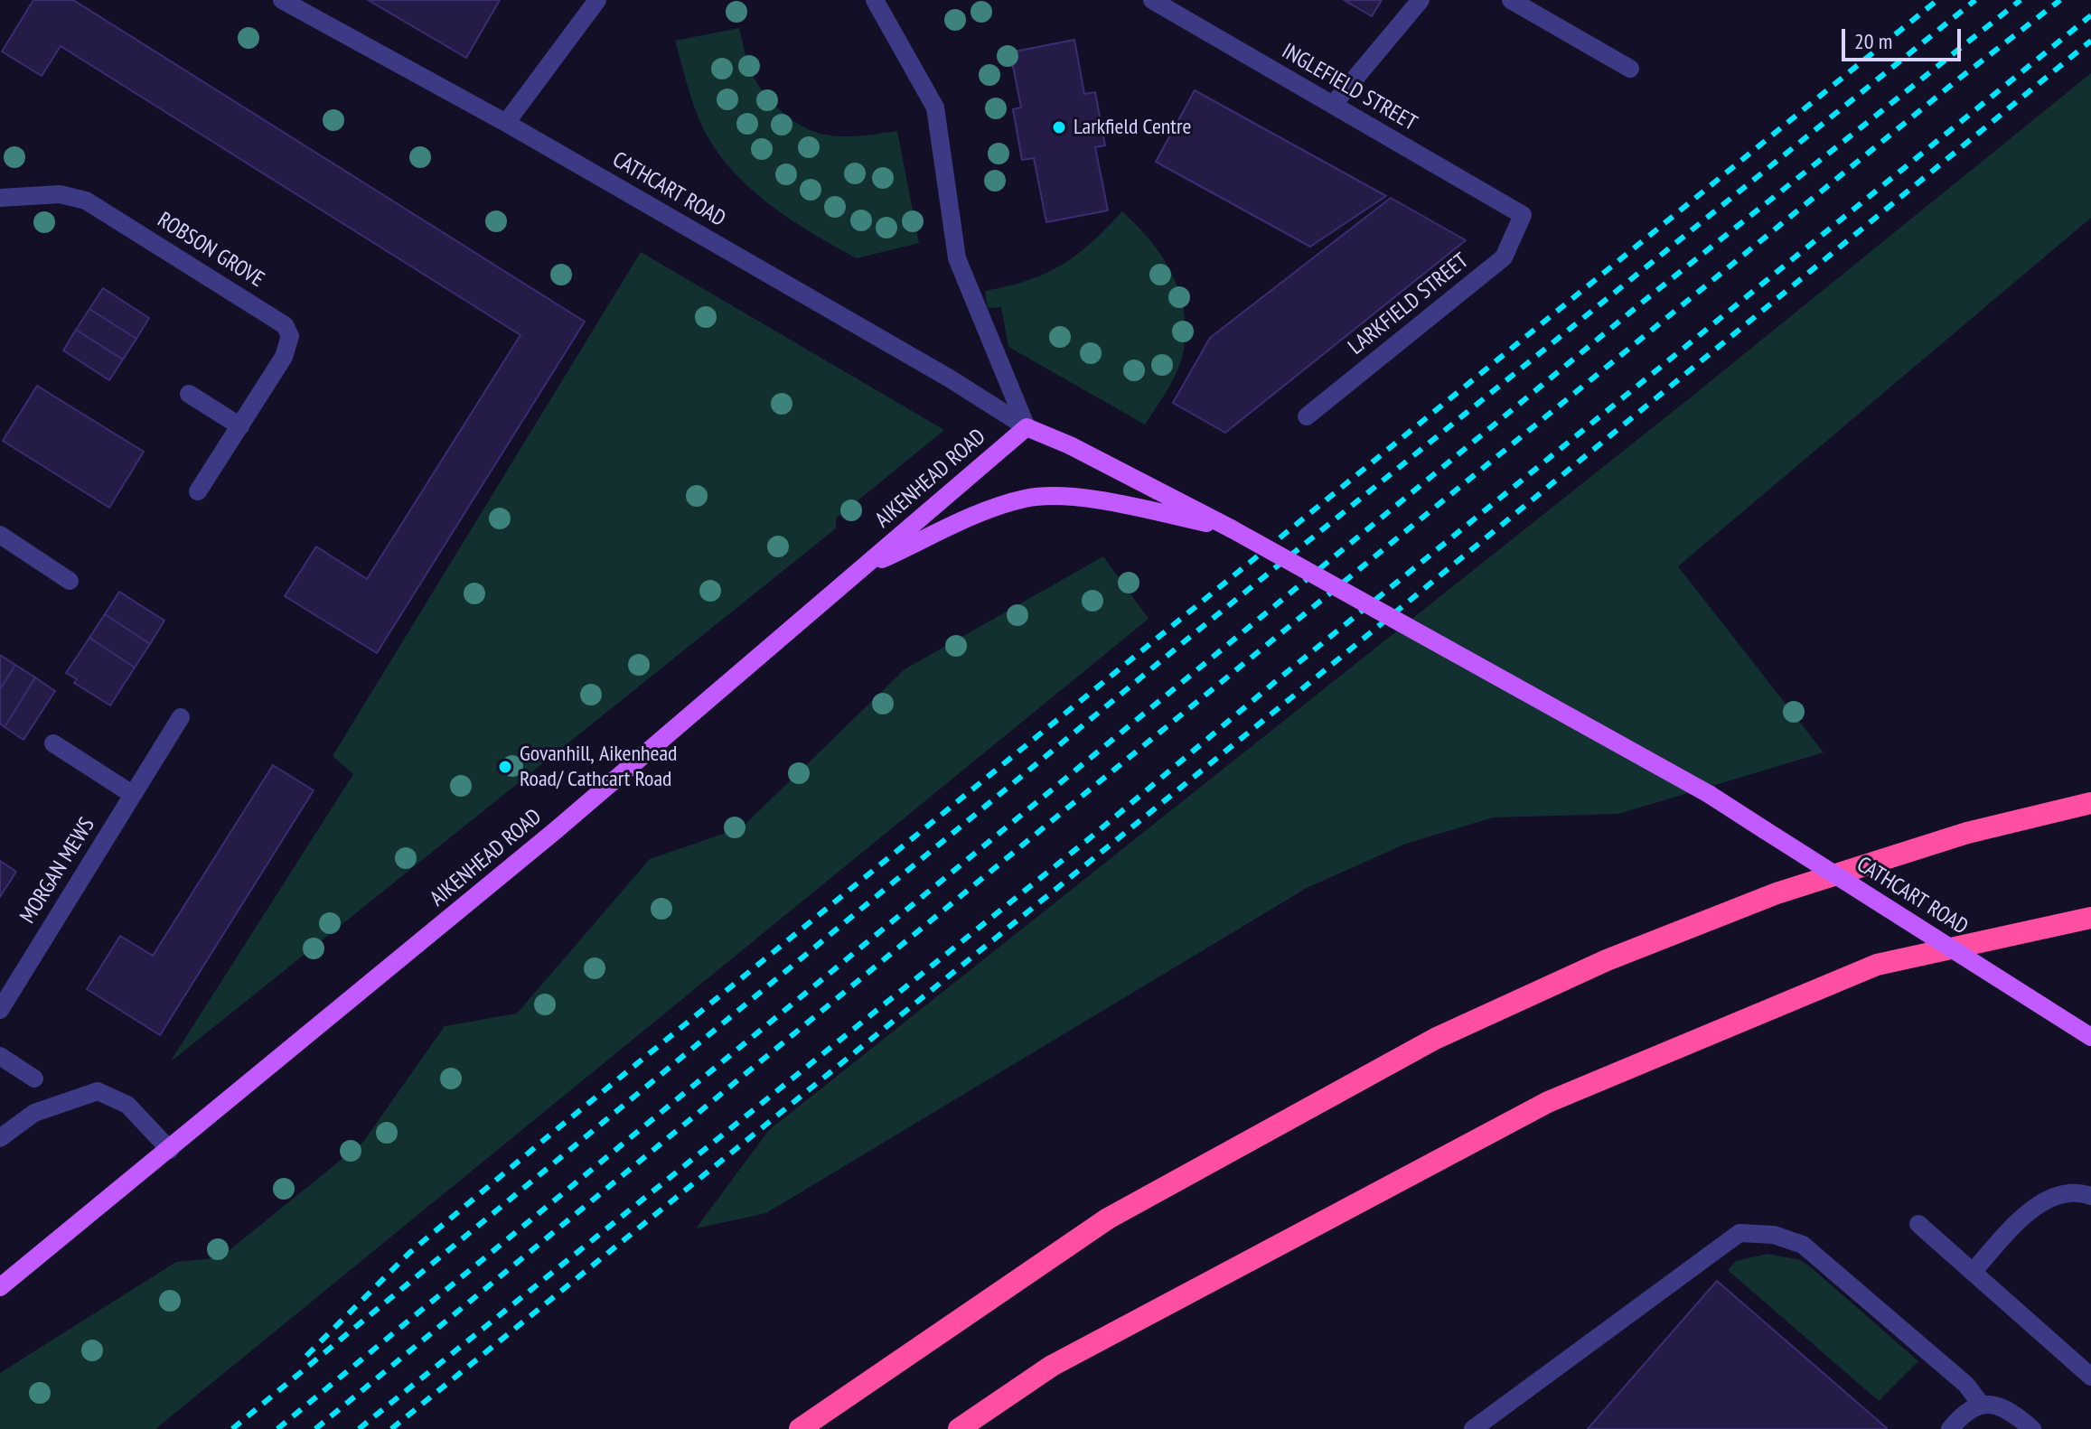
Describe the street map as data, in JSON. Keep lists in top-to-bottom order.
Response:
{
  "streets": {
    "main road": ["CATHCART ROAD", "AIKENHEAD ROAD"],
    "street": [
      "INGLEFIELD STREET",
      "ROBSON GROVE",
      "LARKFIELD STREET",
      "MORGAN MEWS"
    ]
  },
  "crossings": [
    ["INGLEFIELD STREET", "LARKFIELD STREET"],
    ["CATHCART ROAD", "AIKENHEAD ROAD"]
  ],
  "places": ["Larkfield Centre", "Govanhill, Aikenhead Road/ Cathcart Road"],
  "scale_bar": "20 m"
}
